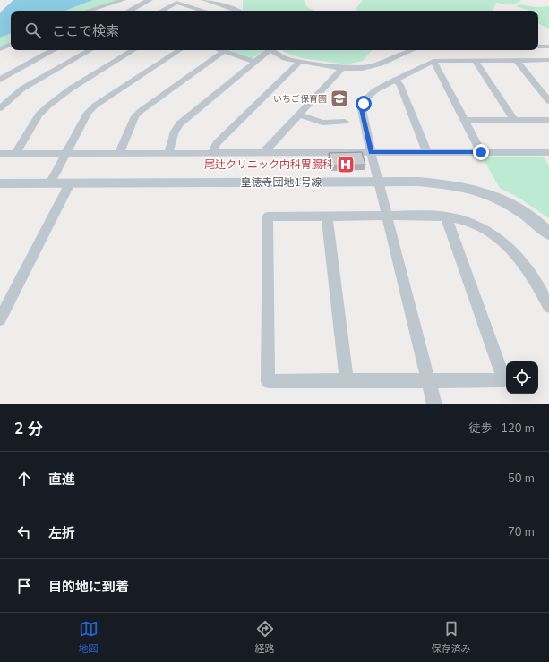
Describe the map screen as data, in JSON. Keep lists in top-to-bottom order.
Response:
{
  "streets": {
    "street": ["皇徳寺団地1号線"]
  },
  "places": {
    "school or university": ["いちご保育園"],
    "hospital": ["尾辻クリニック内科胃腸科"]
  },
  "page": {
    "search": "ここで検索",
    "heading": ["2 分", "徒歩 · 120 m"],
    "list": [
      ["直進", "50 m"],
      ["左折", "70 m"],
      "目的地に到着"
    ],
    "nav": ["地図", "経路", "保存済み"]
  }
}
